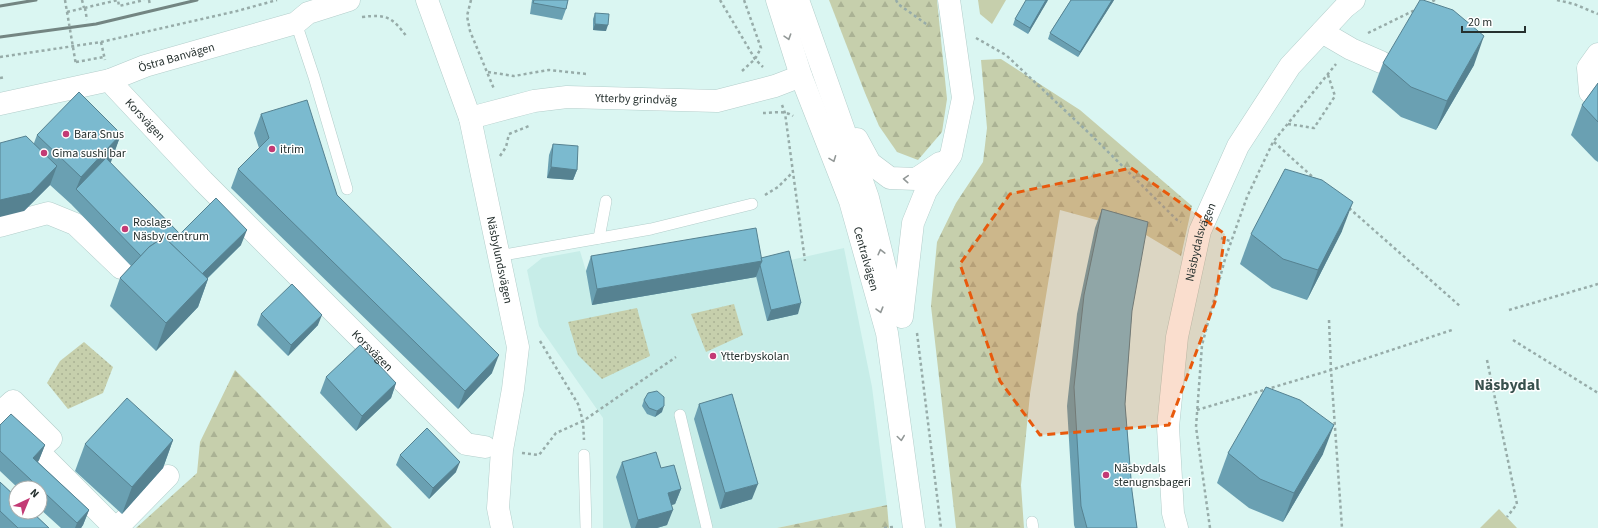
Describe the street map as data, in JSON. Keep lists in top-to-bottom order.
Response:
{
  "streets": {
    "street": [
      "Östra Banvägen",
      "Ytterby grindväg",
      "Korsvägen",
      "Näsbydalsvägen",
      "Centralvägen",
      "Näsbylundsvägen"
    ]
  },
  "crossings": [
    ["Östra Banvägen", "Korsvägen"],
    ["Ytterby grindväg", "Centralvägen"],
    ["Ytterby grindväg", "Näsbylundsvägen"],
    ["Korsvägen", "Näsbylundsvägen"]
  ],
  "districts": ["Näsbydal"],
  "places": [
    "Bara Snus",
    "itrim",
    "Gima sushi bar",
    "Roslags Näsby centrum",
    "Ytterbyskolan",
    "Näsbydals stenugnsbageri"
  ],
  "scale_bar": "20 m",
  "north": "top right"
}
